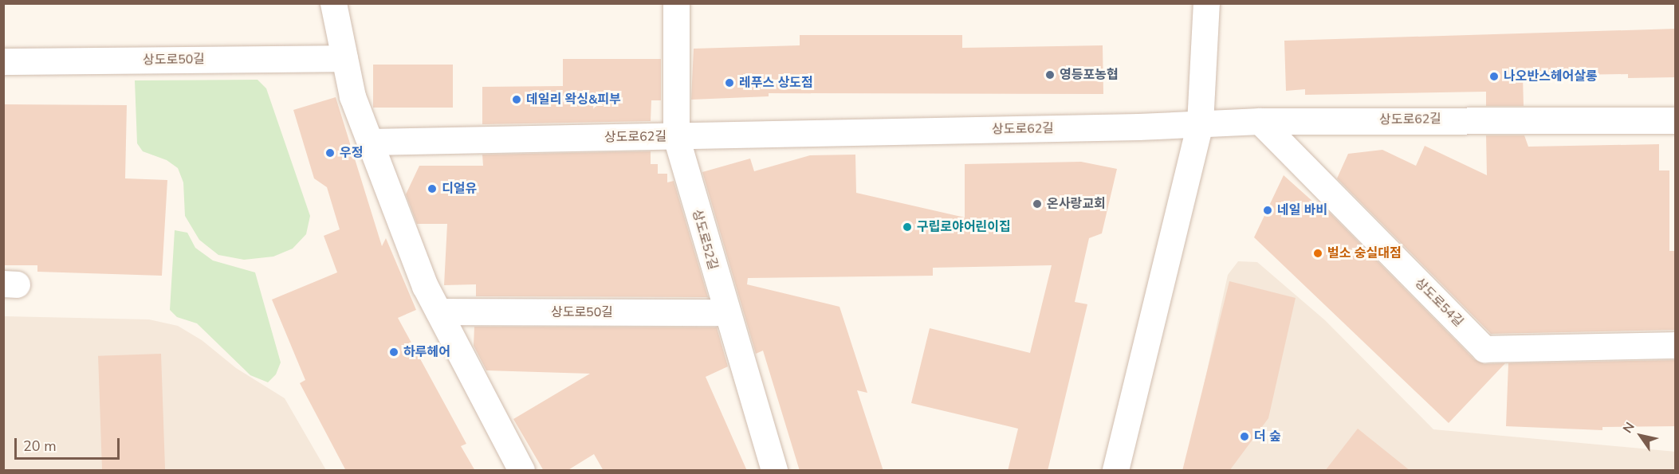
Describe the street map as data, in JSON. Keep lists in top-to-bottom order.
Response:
{
  "streets": {
    "street": [
      "상도로50길",
      "상도로62길",
      "상도로52길",
      "상도로54길"
    ]
  },
  "crossings": [
    ["상도로50길", "상도로52길"],
    ["상도로62길", "상도로52길"],
    ["상도로62길", "상도로54길"]
  ],
  "places": [
    "영등포농협",
    "나오반스헤어살롱",
    "레푸스 상도점",
    "데일리 왁싱&피부",
    "우정",
    "디얼유",
    "온사랑교회",
    "네일 바비",
    "구립로야어린이집",
    "벌소 숭실대점",
    "하루헤어",
    "더 숲"
  ],
  "scale_bar": "20 m",
  "north": "top left"
}
